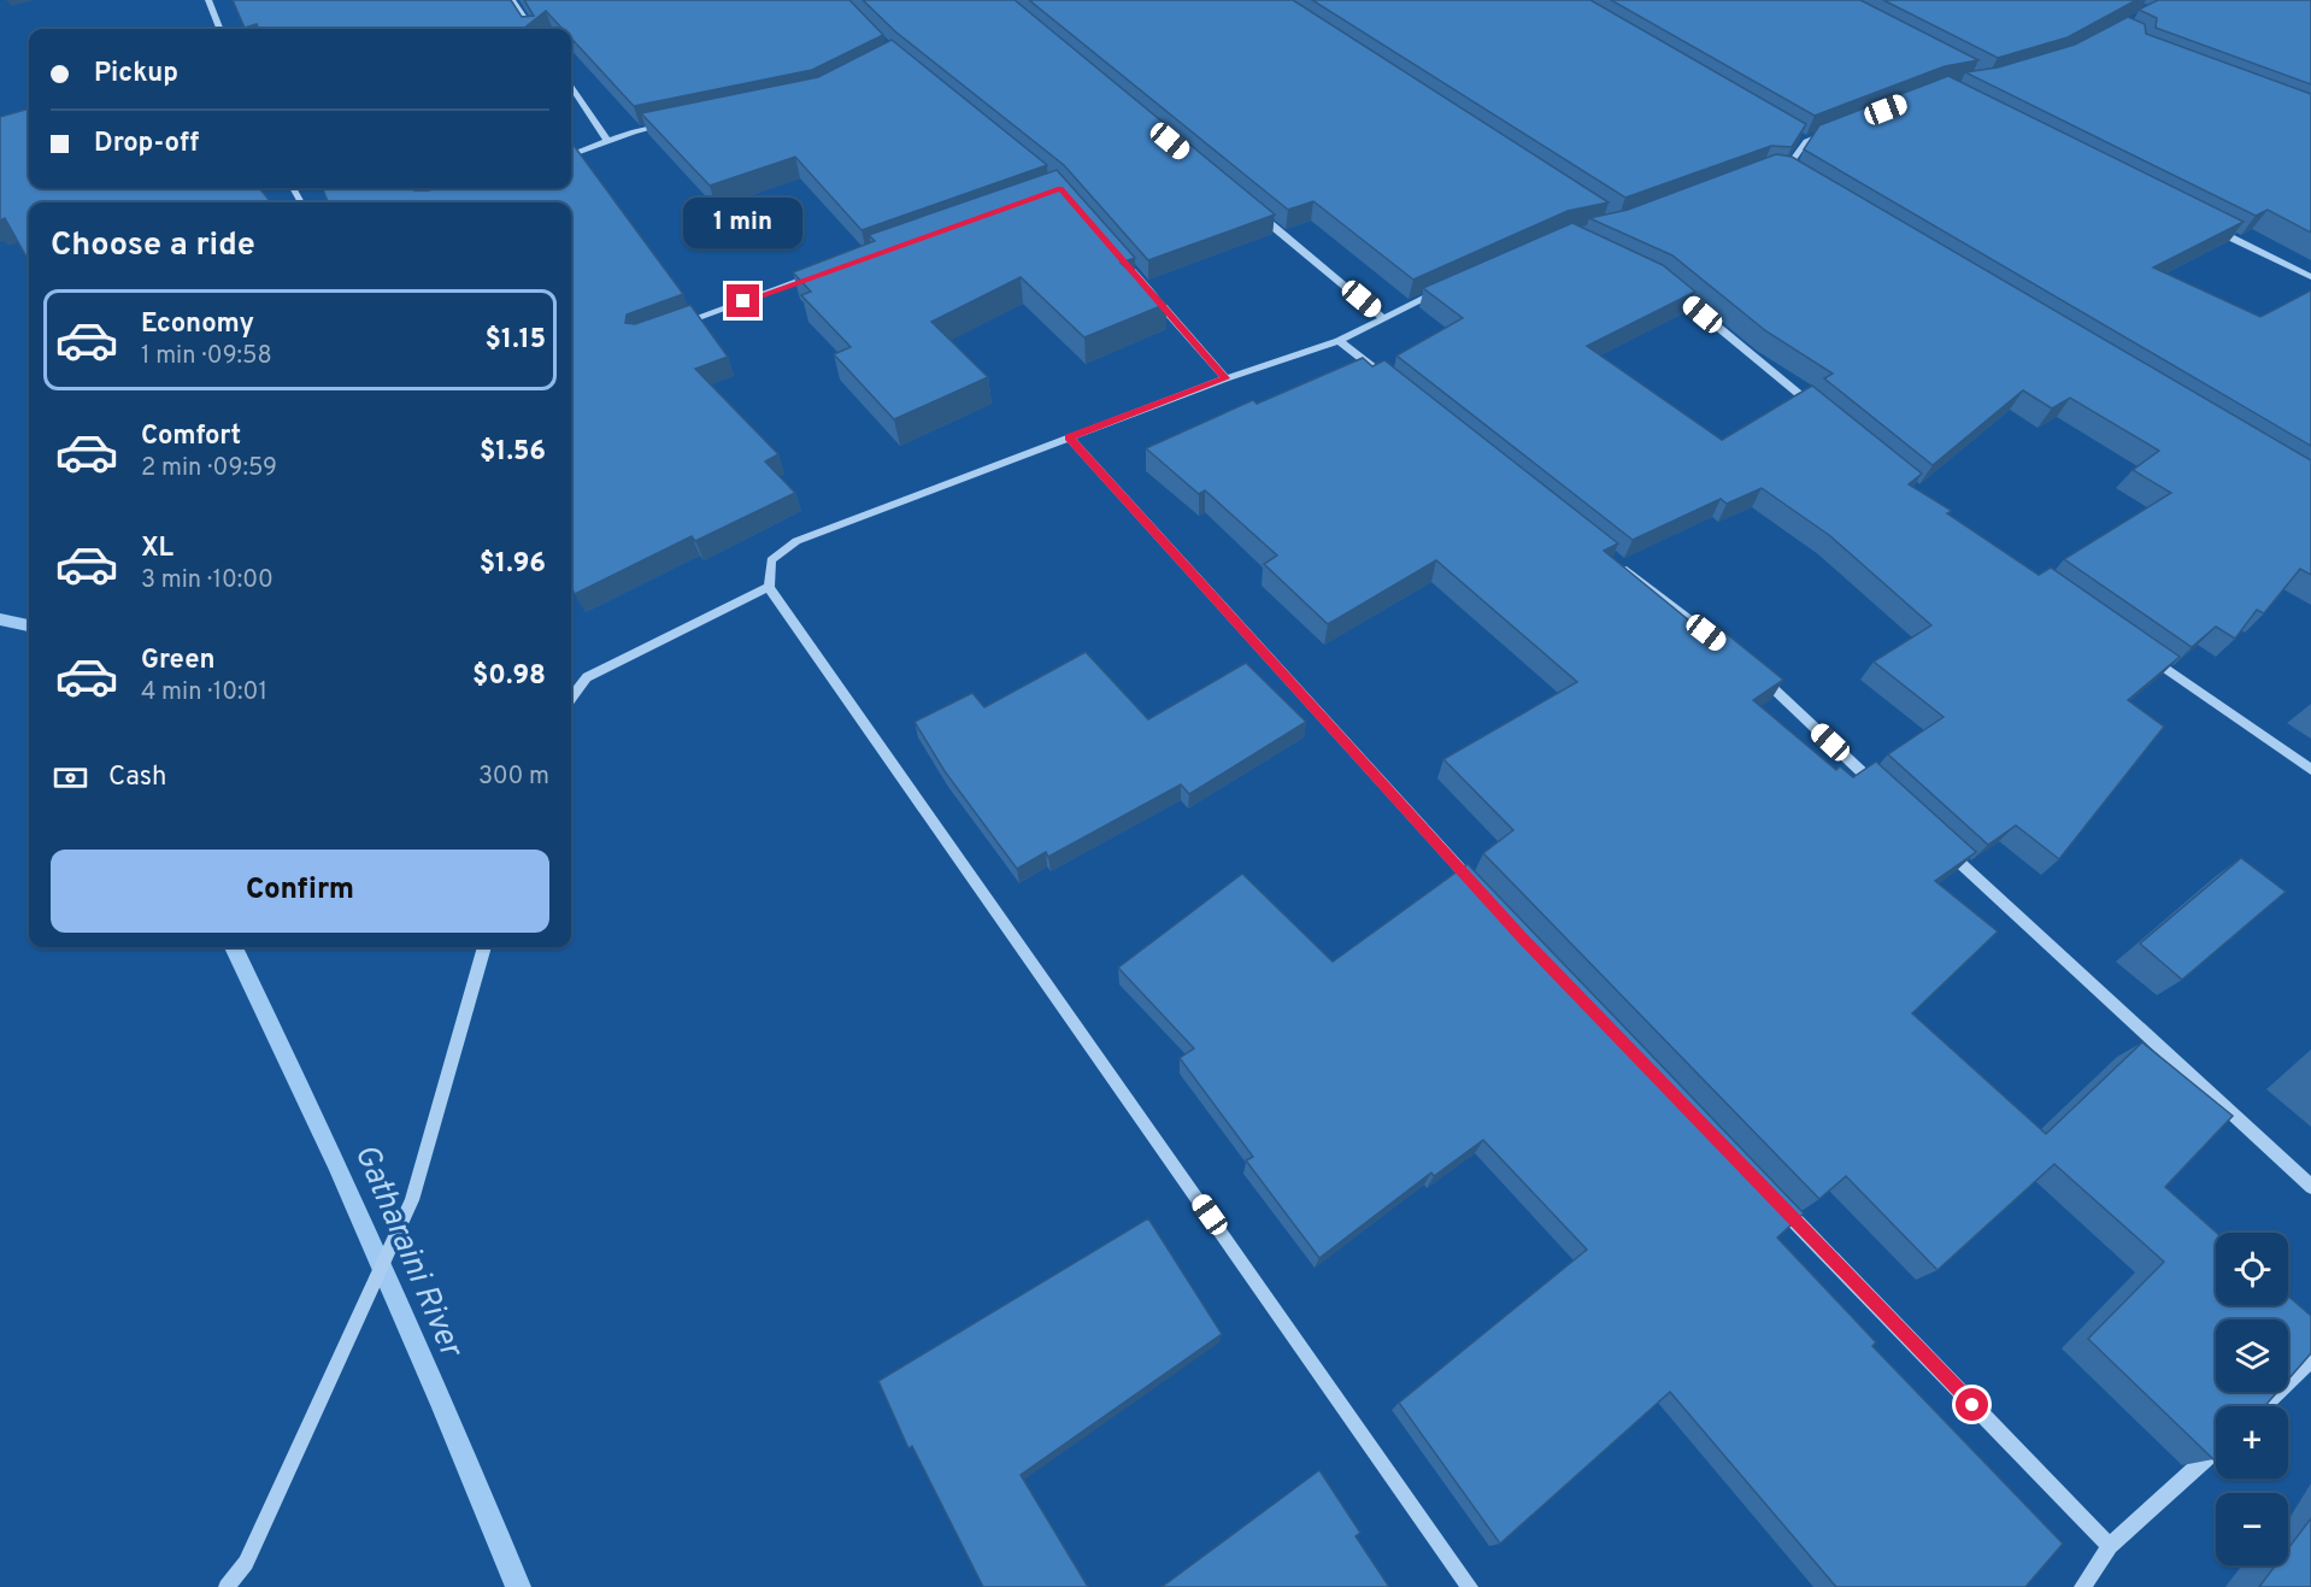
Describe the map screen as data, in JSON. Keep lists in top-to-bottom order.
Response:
{
  "water": ["Gatharaini River"],
  "page": {
    "banner": ["Pickup", "Drop-off"],
    "bubble": "1 min",
    "heading": "Choose a ride",
    "list": [
      {
        "name": "Economy",
        "note": "1 min · 09:58",
        "value": "$1.15"
      },
      {
        "name": "Comfort",
        "note": "2 min · 09:59",
        "value": "$1.56"
      },
      {
        "name": "XL",
        "note": "3 min · 10:00",
        "value": "$1.96"
      },
      {
        "name": "Green",
        "note": "4 min · 10:01",
        "value": "$0.98"
      }
    ],
    "pay": ["Cash", "300 m"],
    "buttons": "Confirm",
    "map_buttons": ["+", "−"]
  }
}
